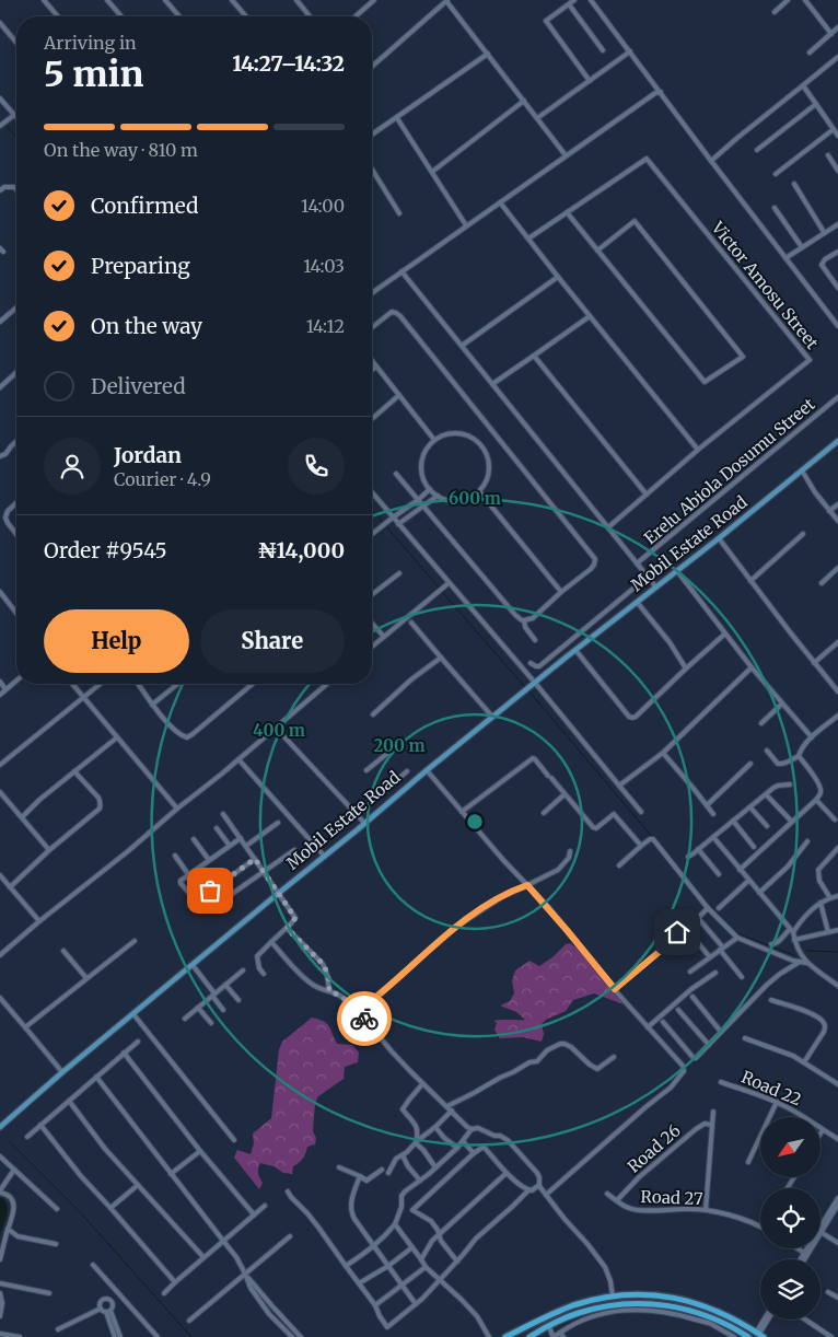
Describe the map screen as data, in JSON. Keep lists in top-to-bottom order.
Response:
{
  "streets": {
    "main road": ["Mobil Estate Road"],
    "street": [
      "Victor Amosu Street",
      "Erelu Abiola Dosumu Street",
      "Road 22",
      "Road 26",
      "Road 27"
    ]
  },
  "crossings": [
    ["Road 26", "Road 27"]
  ],
  "north": "bottom left",
  "page": {
    "heading": ["5 min", "Arriving in", "14:27–14:32"],
    "panel": [
      "Jordan",
      "Courier · 4.9",
      "Order #9545",
      "₦14,000"
    ],
    "bar": "On the way · 810 m",
    "list": [
      ["Confirmed", "14:00"],
      ["Preparing", "14:03"],
      ["On the way", "14:12"],
      "Delivered"
    ],
    "buttons": ["Help", "Share"]
  },
  "rings": ["600 m", "400 m", "200 m"]
}
